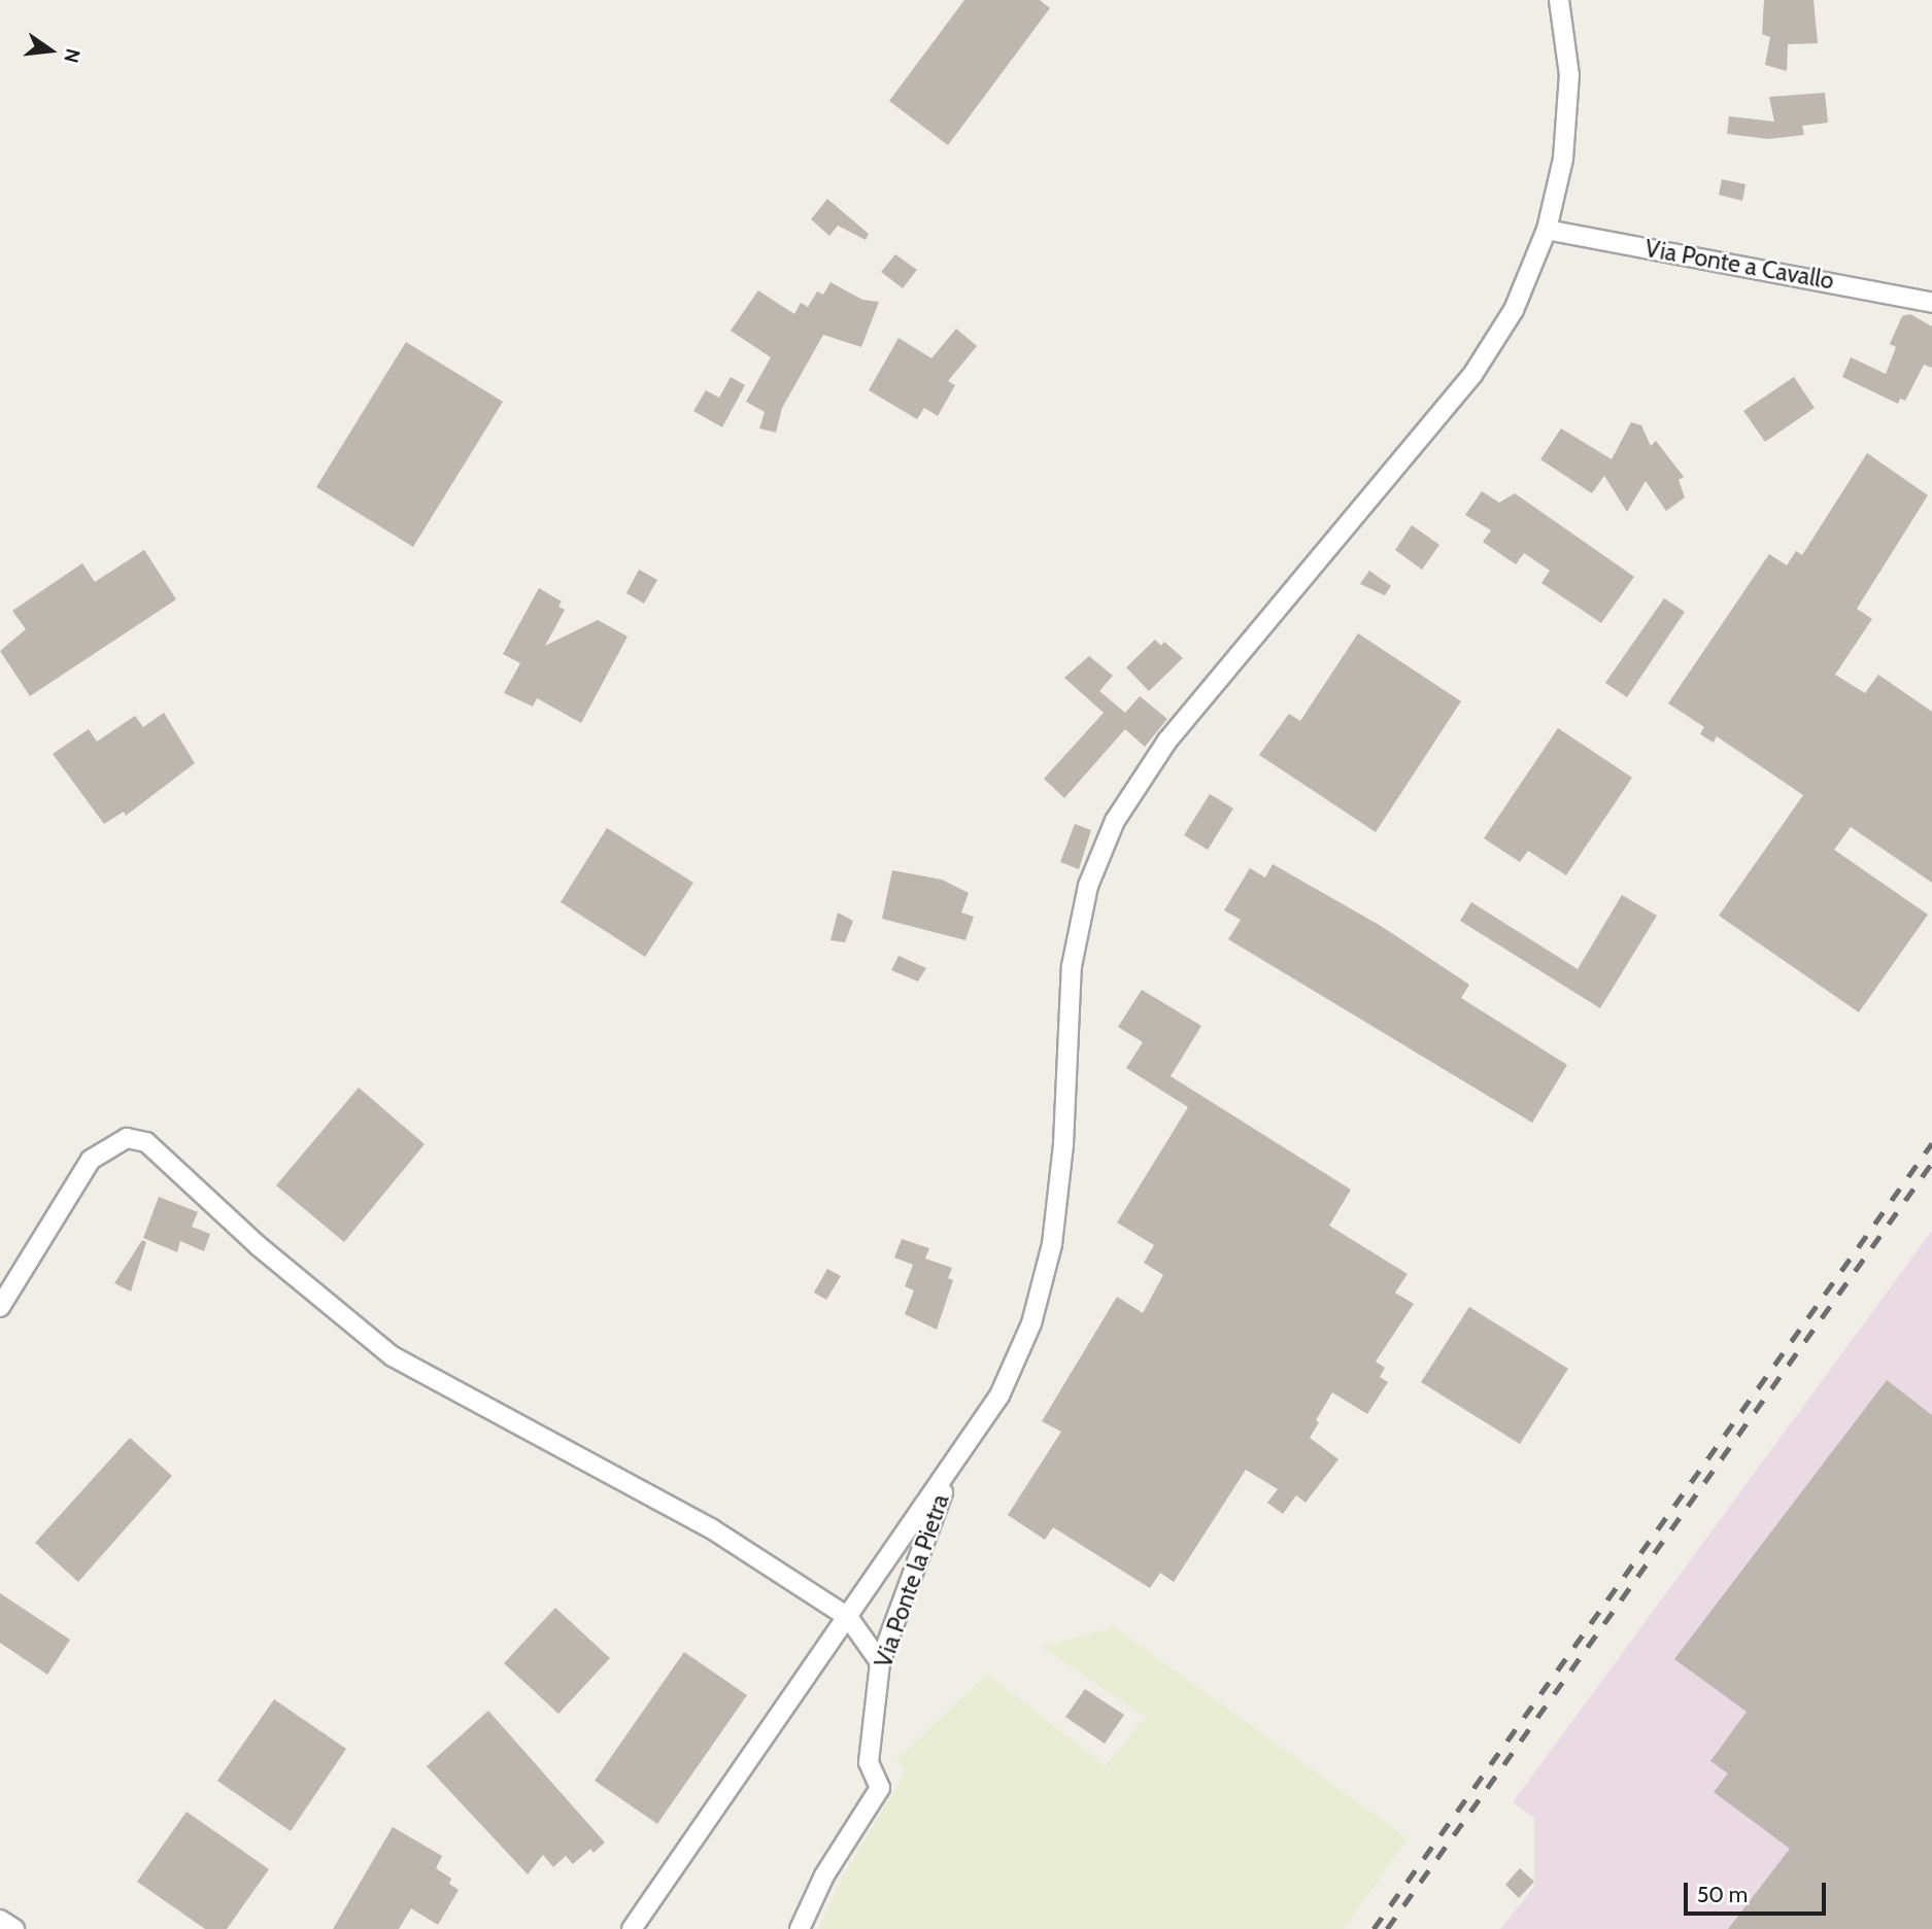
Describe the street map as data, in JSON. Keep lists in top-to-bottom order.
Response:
{
  "streets": {
    "street": ["Via Ponte a Cavallo", "Via Ponte la Pietra"]
  },
  "scale_bar": "50 m",
  "north": "right"
}
